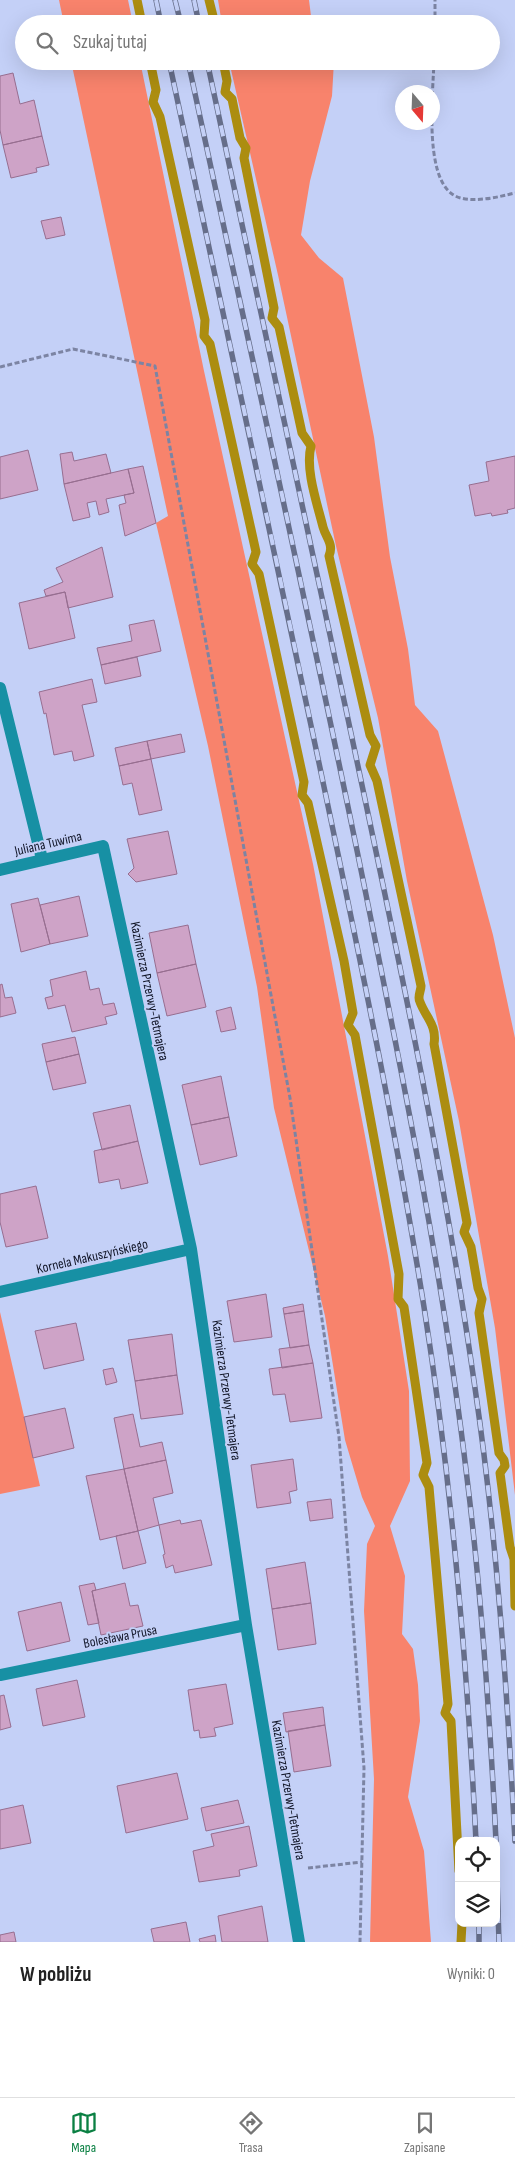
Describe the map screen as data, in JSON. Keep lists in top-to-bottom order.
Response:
{
  "streets": {
    "street": [
      "Juliana Tuwima",
      "Kazimierza Przerwy-Tetmajera",
      "Kornela Makuszyńskiego",
      "Bolesława Prusa"
    ]
  },
  "crossings": [
    ["Juliana Tuwima", "Kazimierza Przerwy-Tetmajera"],
    ["Kazimierza Przerwy-Tetmajera", "Kornela Makuszyńskiego"],
    ["Kazimierza Przerwy-Tetmajera", "Bolesława Prusa"]
  ],
  "north": "bottom",
  "page": {
    "search": "Szukaj tutaj",
    "heading": ["W pobliżu", "Wyniki: 0"],
    "nav": ["Mapa", "Trasa", "Zapisane"]
  }
}
